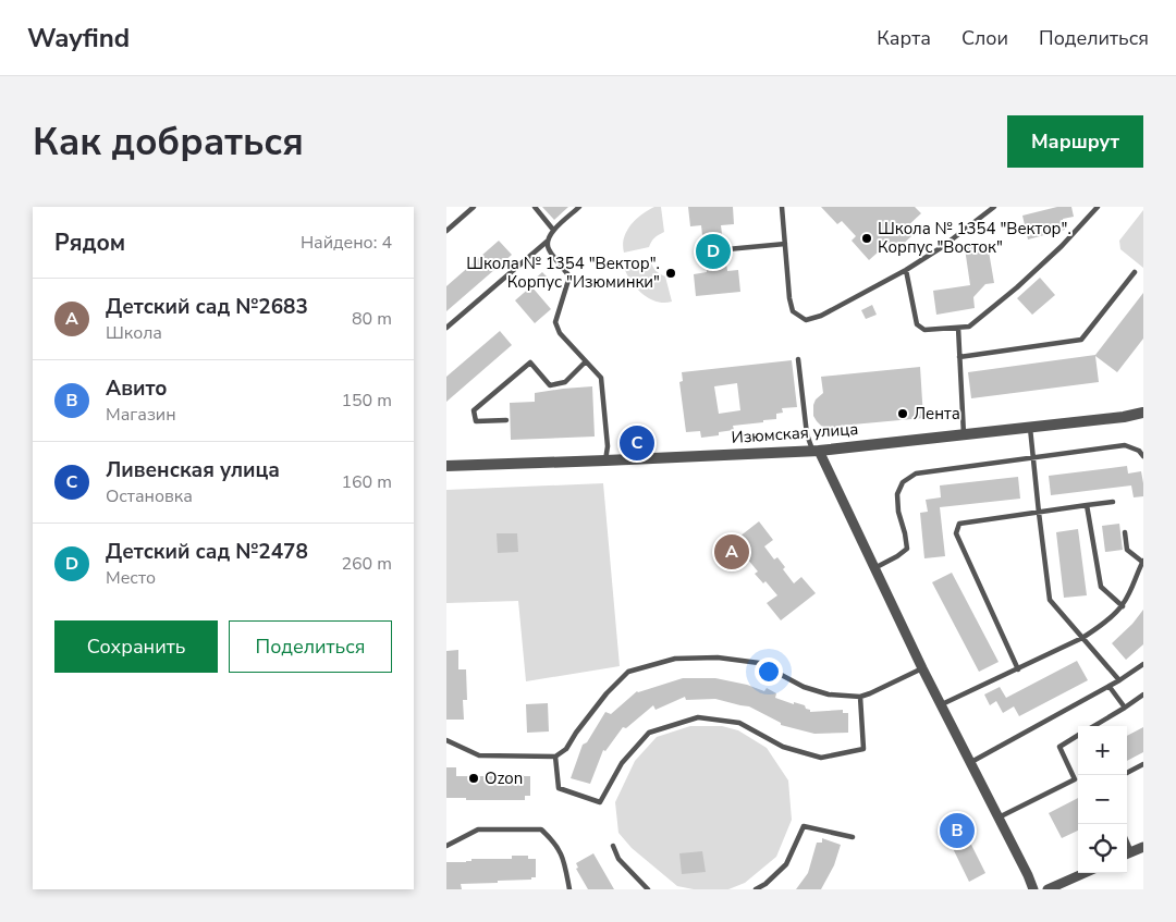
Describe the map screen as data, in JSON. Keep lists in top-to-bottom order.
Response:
{
  "streets": {
    "street": ["Изюмская улица"]
  },
  "places": [
    "Школа № 1354 \"Вектор\". Корпус \"Восток\"",
    "Школа № 1354 \"Вектор\". Корпус \"Изюминки\"",
    "Лента",
    "Ozon"
  ],
  "page": {
    "header": "Wayfind",
    "nav": ["Карта", "Слои", "Поделиться"],
    "buttons": [
      "Маршрут",
      ["Сохранить", "Поделиться"]
    ],
    "title": "Как добраться",
    "heading": ["Рядом", "Найдено: 4"],
    "pins": [
      "D",
      "C",
      "A",
      "B"
    ],
    "list": [
      {
        "mark": "A",
        "name": "Детский сад №2683",
        "note": "Школа",
        "value": "80 m"
      },
      {
        "mark": "B",
        "name": "Авито",
        "note": "Магазин",
        "value": "150 m"
      },
      {
        "mark": "C",
        "name": "Ливенская улица",
        "note": "Остановка",
        "value": "160 m"
      },
      {
        "mark": "D",
        "name": "Детский сад №2478",
        "note": "Место",
        "value": "260 m"
      }
    ],
    "map_buttons": ["+", "−"]
  }
}
